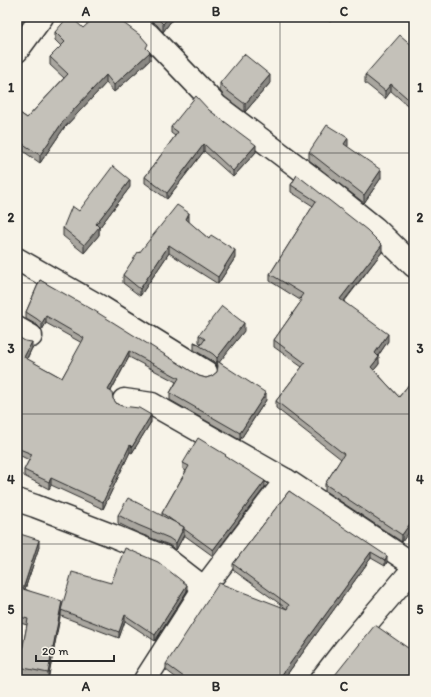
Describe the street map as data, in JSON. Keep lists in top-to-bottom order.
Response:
{
  "scale_bar": "20 m",
  "grid": {
    "columns": ["A", "B", "C"],
    "rows": [
      "1",
      "2",
      "3",
      "4",
      "5"
    ]
  }
}
